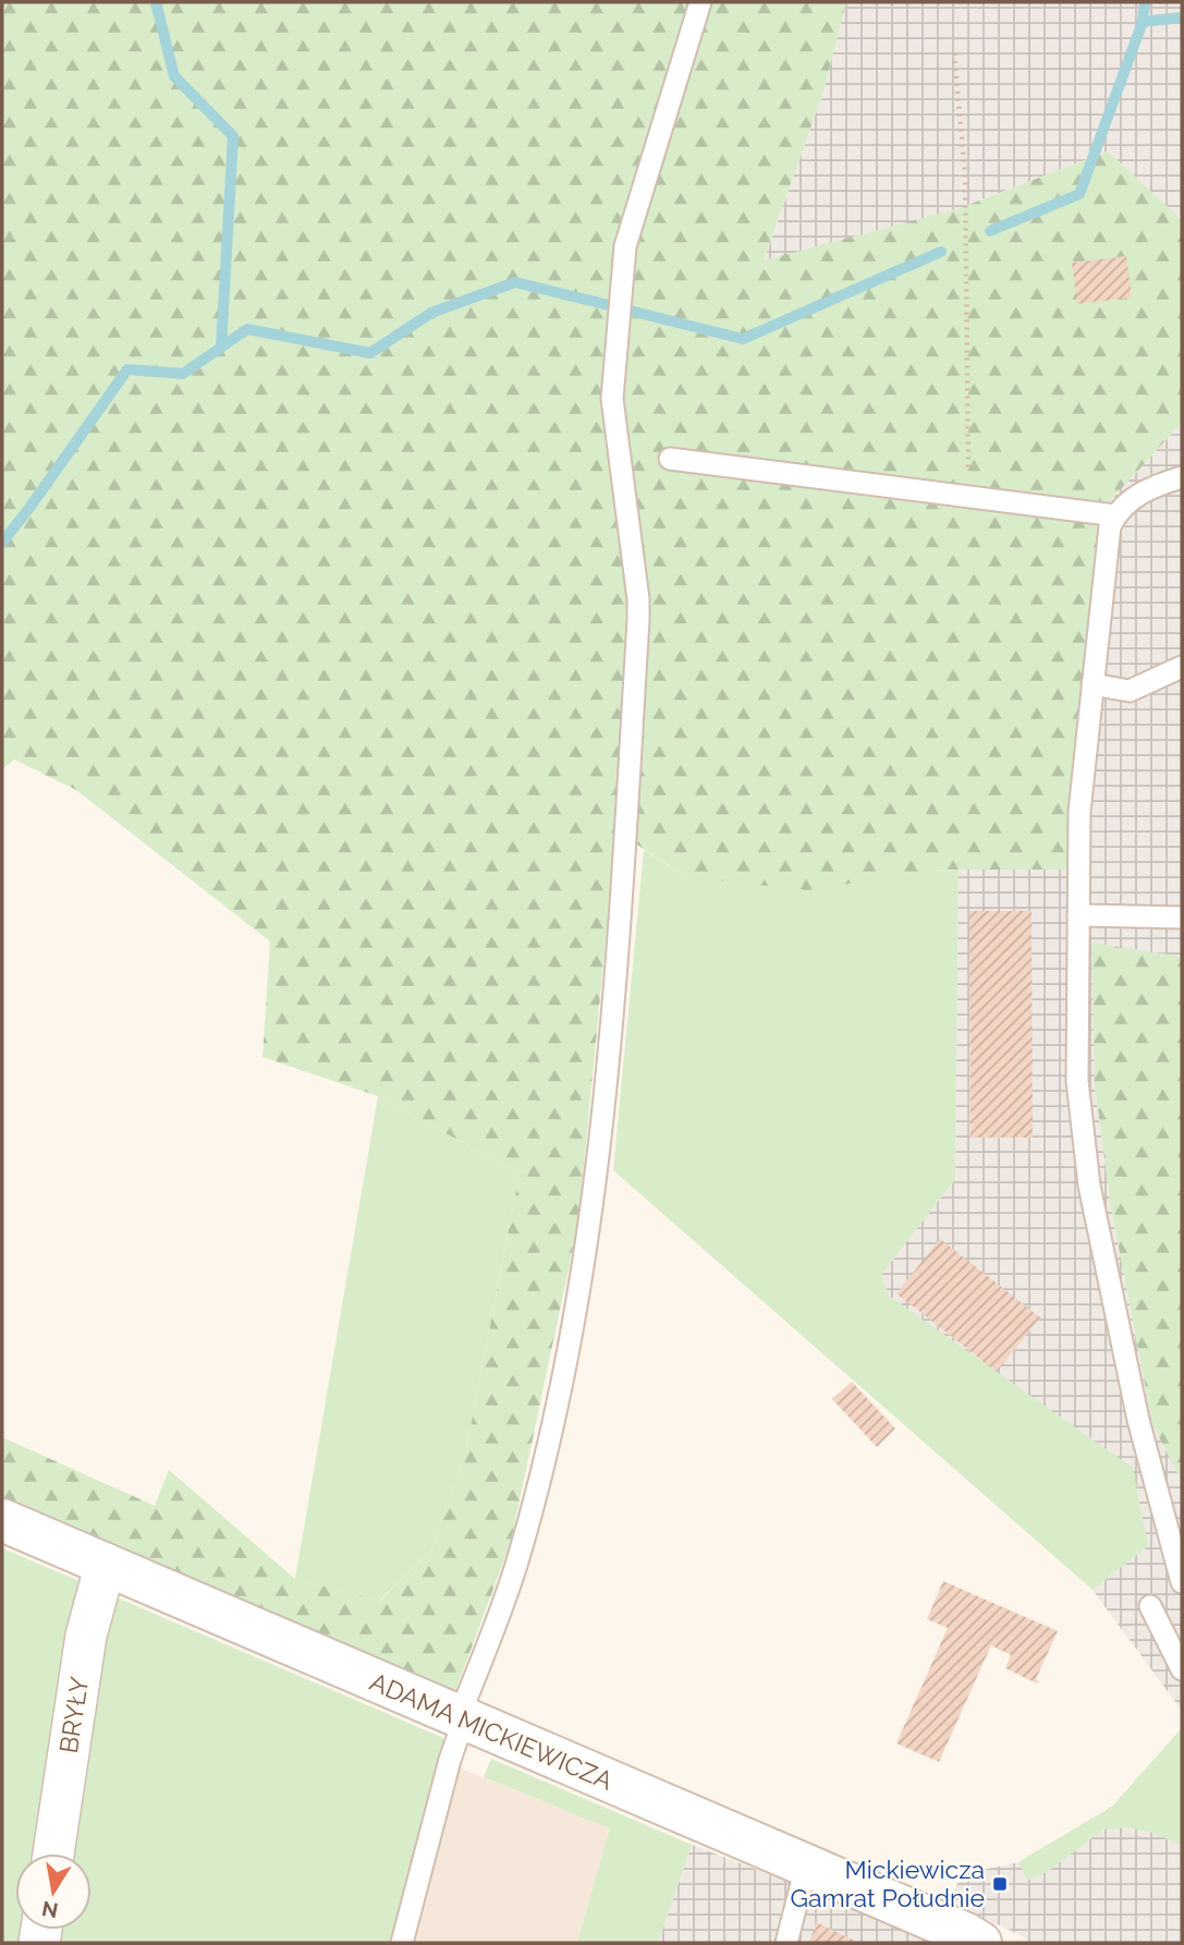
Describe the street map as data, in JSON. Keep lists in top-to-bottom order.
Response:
{
  "streets": {
    "street": ["BRYŁY", "ADAMA MICKIEWICZA"]
  },
  "crossings": [
    ["BRYŁY", "ADAMA MICKIEWICZA"]
  ],
  "places": {
    "transit": ["Mickiewicza Gamrat Południe"]
  },
  "north": "bottom"
}
